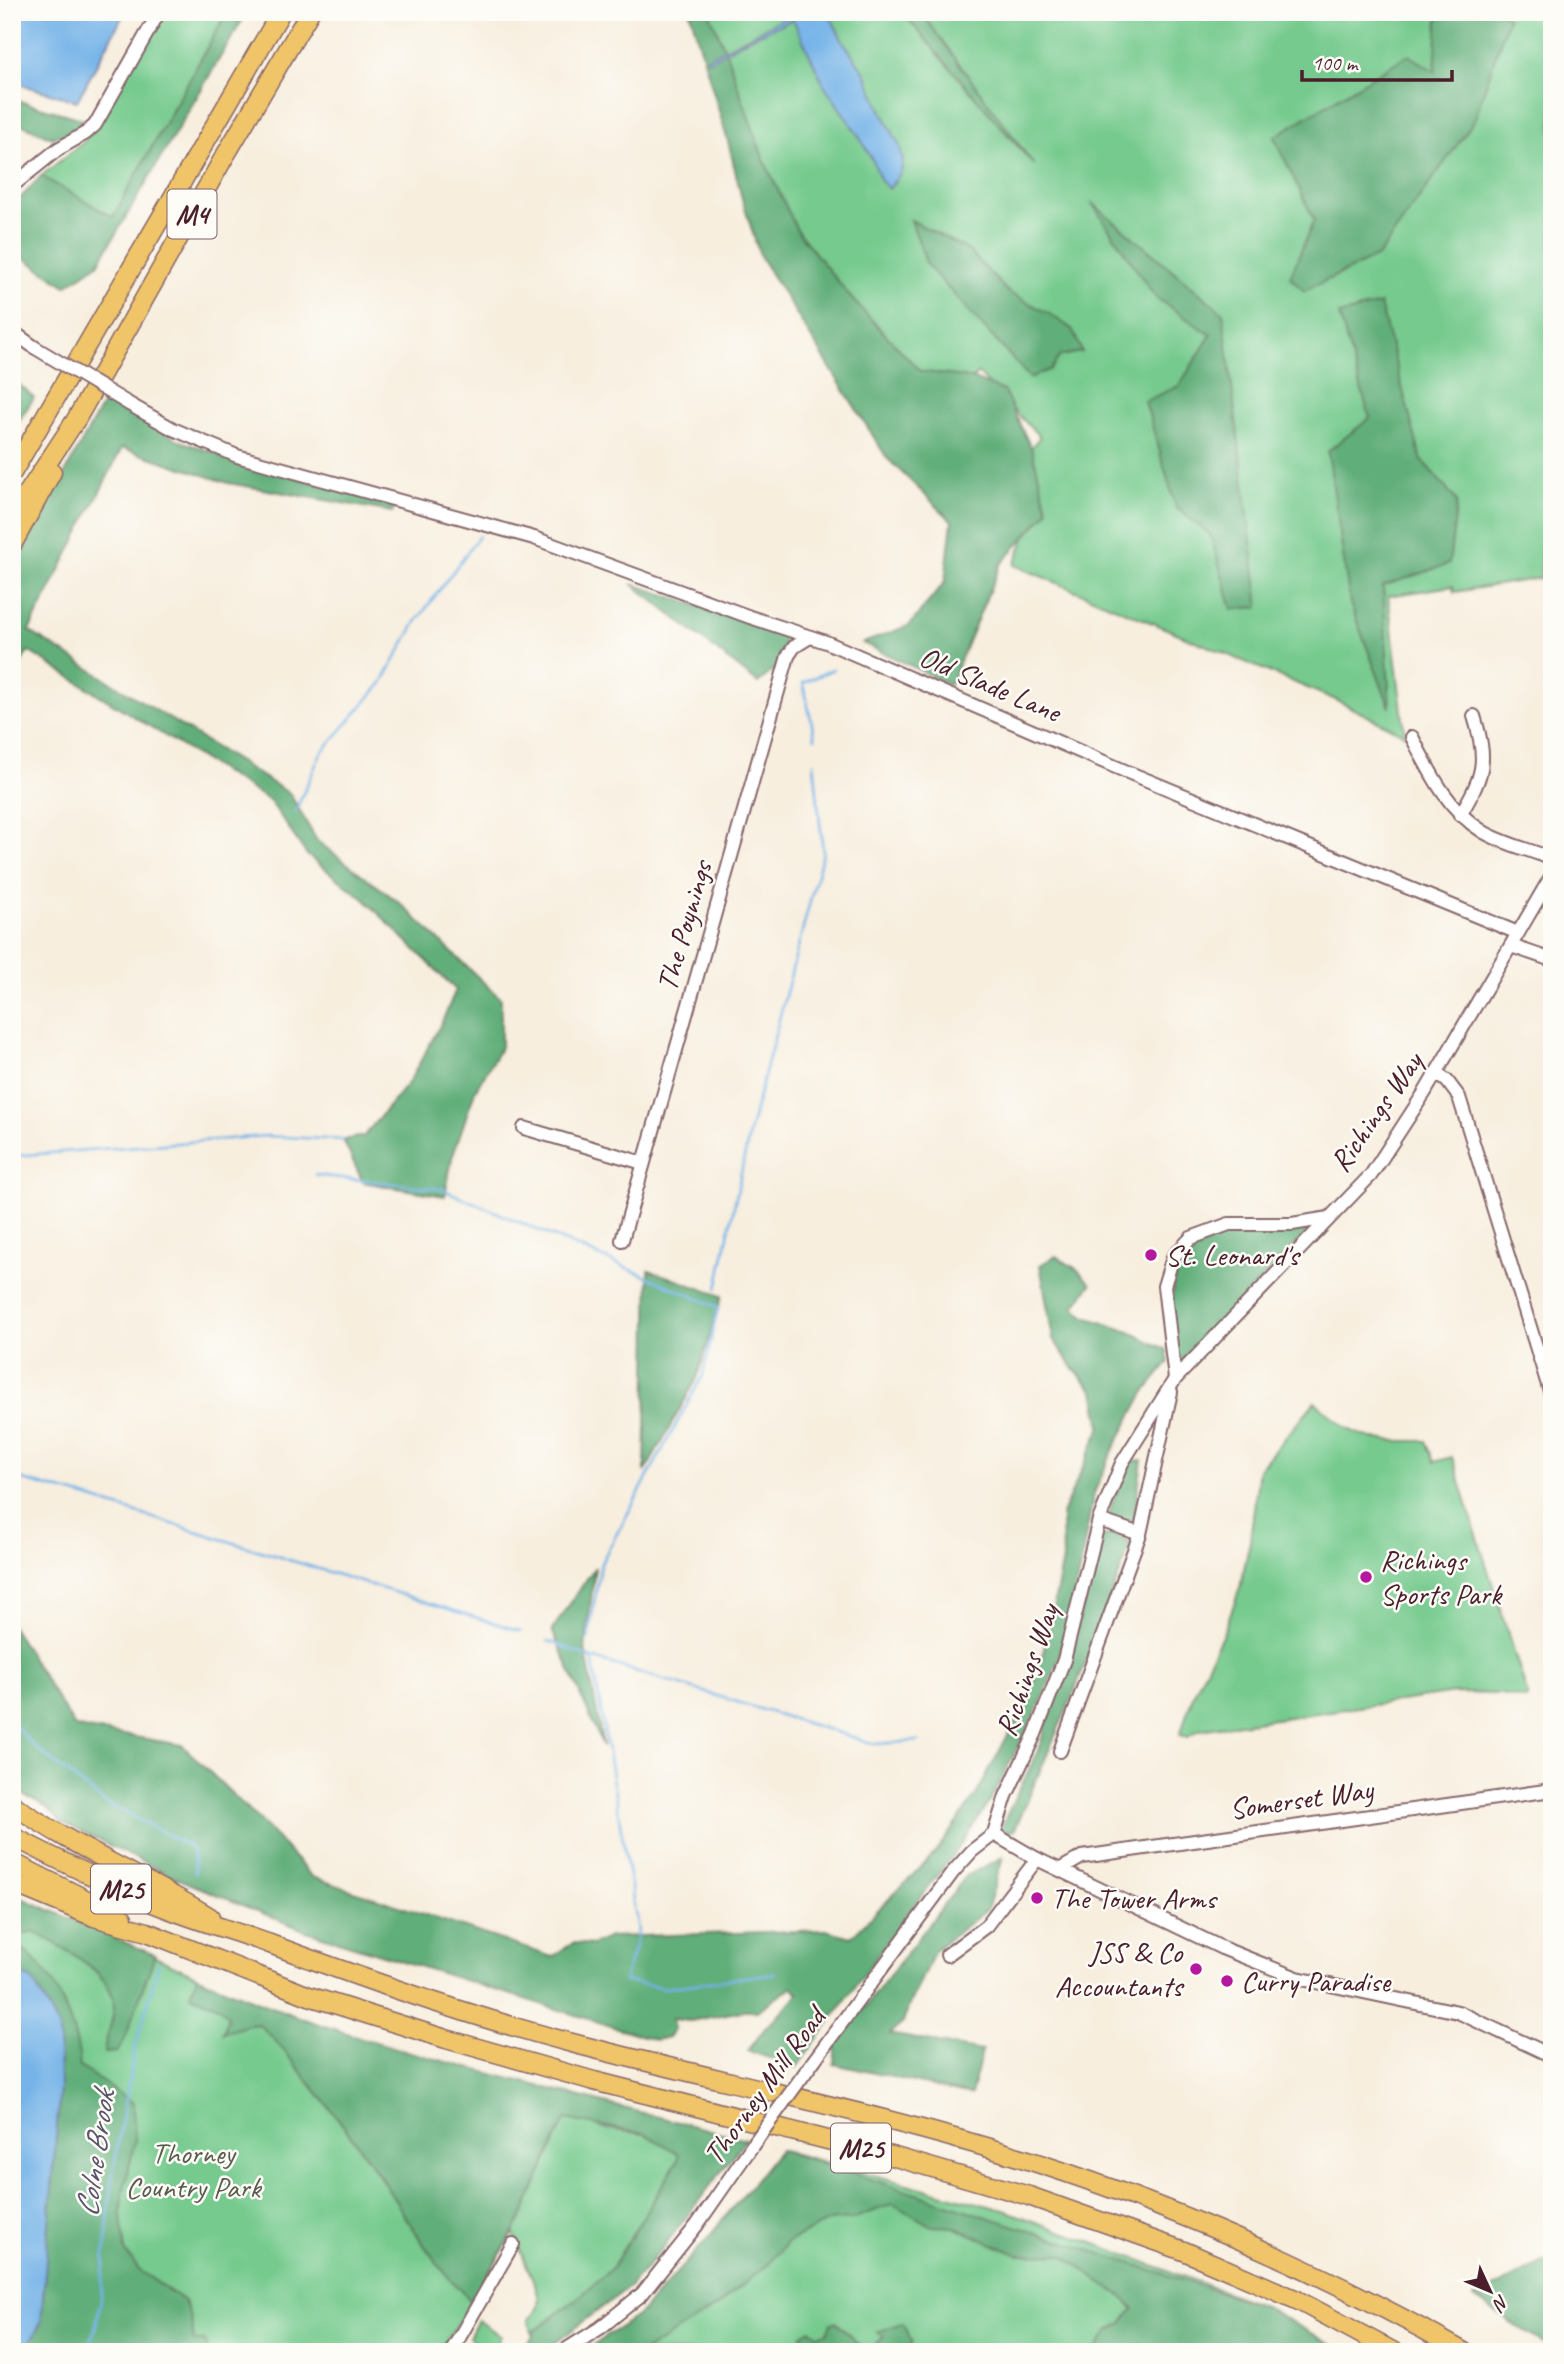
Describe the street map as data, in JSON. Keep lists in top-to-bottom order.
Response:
{
  "streets": {
    "highway": ["M4", "M25"],
    "street": [
      "Old Slade Lane",
      "The Poynings",
      "Richings Way",
      "Somerset Way",
      "Thorney Mill Road"
    ]
  },
  "crossings": [
    ["Old Slade Lane", "The Poynings"],
    ["Old Slade Lane", "Richings Way"],
    ["Richings Way", "Thorney Mill Road"]
  ],
  "water": ["Colne Brook"],
  "parks": ["Thorney Country Park"],
  "places": [
    "St. Leonard's",
    "Richings Sports Park",
    "The Tower Arms",
    "JSS & Co Accountants",
    "Curry Paradise"
  ],
  "scale_bar": "100 m",
  "north": "bottom right"
}
